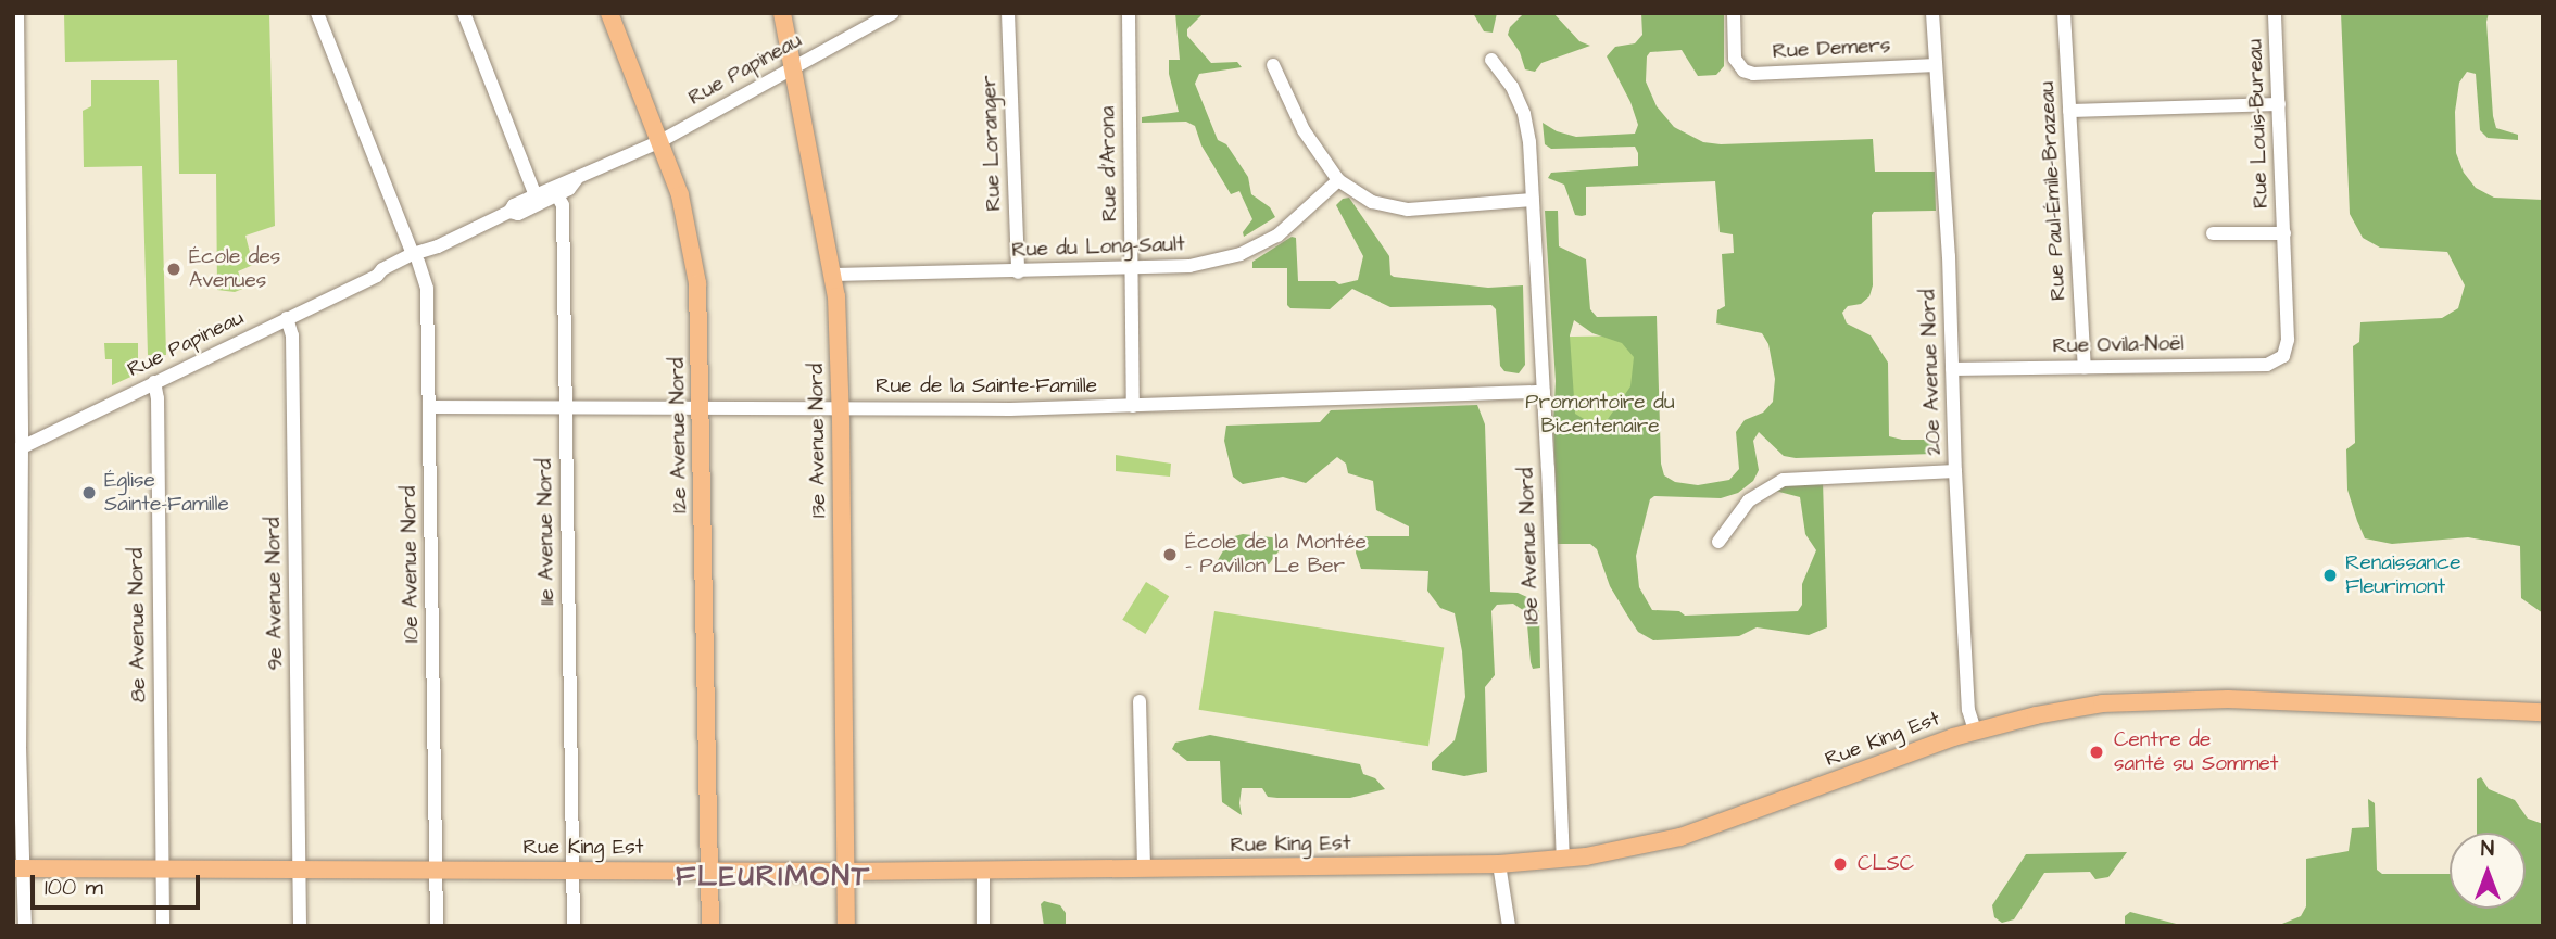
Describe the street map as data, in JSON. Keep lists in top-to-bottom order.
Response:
{
  "streets": {
    "main road": ["12e Avenue Nord", "13e Avenue Nord", "Rue King Est"],
    "street": [
      "Rue Demers",
      "Rue Papineau",
      "Rue Louis-Bureau",
      "Rue Loranger",
      "Rue d'Arona",
      "Rue Paul-Émile-Brazeau",
      "Rue du Long-Sault",
      "Rue Ovila-Noël",
      "20e Avenue Nord",
      "Rue de la Sainte-Famille",
      "11e Avenue Nord",
      "18e Avenue Nord",
      "10e Avenue Nord",
      "9e Avenue Nord",
      "8e Avenue Nord"
    ]
  },
  "crossings": [
    ["Rue Demers", "20e Avenue Nord"],
    ["Rue Papineau", "12e Avenue Nord"],
    ["Rue Papineau", "13e Avenue Nord"],
    ["Rue Papineau", "11e Avenue Nord"],
    ["Rue Papineau", "10e Avenue Nord"],
    ["Rue Papineau", "9e Avenue Nord"],
    ["Rue Papineau", "8e Avenue Nord"],
    ["Rue Louis-Bureau", "Rue Ovila-Noël"],
    ["Rue Loranger", "Rue du Long-Sault"],
    ["Rue d'Arona", "Rue du Long-Sault"],
    ["Rue d'Arona", "Rue de la Sainte-Famille"],
    ["Rue Paul-Émile-Brazeau", "Rue Ovila-Noël"],
    ["Rue du Long-Sault", "13e Avenue Nord"],
    ["Rue Ovila-Noël", "20e Avenue Nord"],
    ["20e Avenue Nord", "Rue King Est"],
    ["Rue de la Sainte-Famille", "12e Avenue Nord"],
    ["Rue de la Sainte-Famille", "13e Avenue Nord"],
    ["Rue de la Sainte-Famille", "11e Avenue Nord"],
    ["Rue de la Sainte-Famille", "18e Avenue Nord"],
    ["Rue de la Sainte-Famille", "10e Avenue Nord"],
    ["12e Avenue Nord", "Rue King Est"],
    ["13e Avenue Nord", "Rue King Est"],
    ["11e Avenue Nord", "Rue King Est"],
    ["18e Avenue Nord", "Rue King Est"],
    ["10e Avenue Nord", "Rue King Est"],
    ["9e Avenue Nord", "Rue King Est"],
    ["8e Avenue Nord", "Rue King Est"]
  ],
  "districts": ["FLEURIMONT"],
  "parks": ["Promontoire du Bicentenaire"],
  "places": [
    "École des Avenues",
    "Église Sainte-Famille",
    "École de la Montée - Pavillon Le Ber",
    "Renaissance Fleurimont",
    "Centre de santé su Sommet",
    "CLSC"
  ],
  "scale_bar": "100 m",
  "north": "top"
}
